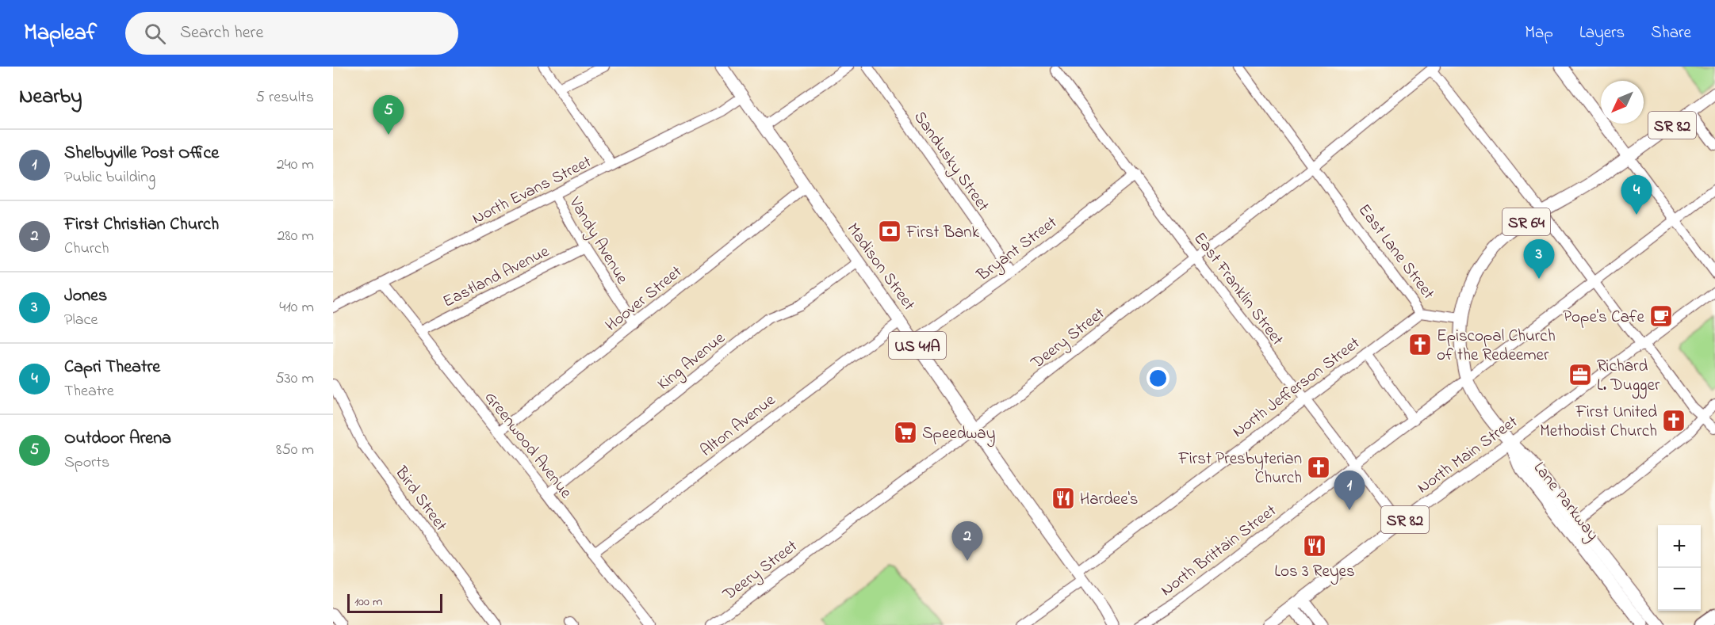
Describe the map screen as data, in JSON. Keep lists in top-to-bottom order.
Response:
{
  "streets": {
    "main road": [
      "SR 82",
      "SR 64",
      "Madison Street",
      "US 41A",
      "North Main Street",
      "Lane Parkway"
    ],
    "street": [
      "Sandusky Street",
      "North Evans Street",
      "Vandy Avenue",
      "Bryant Street",
      "East Lane Street",
      "Eastland Avenue",
      "East Franklin Street",
      "Hoover Street",
      "Deery Street",
      "King Avenue",
      "North Jefferson Street",
      "Alton Avenue",
      "Greenwood Avenue",
      "Bird Street",
      "North Brittain Street"
    ]
  },
  "crossings": [
    ["SR 82", "SR 64"],
    ["Sandusky Street", "Bryant Street"],
    ["North Evans Street", "Vandy Avenue"],
    ["North Evans Street", "Madison Street"],
    ["North Evans Street", "Greenwood Avenue"],
    ["SR 64", "East Lane Street"],
    ["SR 64", "North Main Street"],
    ["SR 64", "Lane Parkway"],
    ["SR 64", "North Brittain Street"],
    ["Vandy Avenue", "Eastland Avenue"],
    ["Vandy Avenue", "Hoover Street"],
    ["Bryant Street", "Madison Street"],
    ["Bryant Street", "East Franklin Street"],
    ["East Lane Street", "Deery Street"],
    ["East Lane Street", "North Jefferson Street"],
    ["Madison Street", "Hoover Street"],
    ["Madison Street", "Deery Street"],
    ["Madison Street", "King Avenue"],
    ["Madison Street", "North Jefferson Street"],
    ["Madison Street", "Alton Avenue"],
    ["Eastland Avenue", "Greenwood Avenue"],
    ["East Franklin Street", "Deery Street"],
    ["East Franklin Street", "North Jefferson Street"],
    ["East Franklin Street", "North Main Street"],
    ["East Franklin Street", "North Brittain Street"],
    ["Hoover Street", "Greenwood Avenue"],
    ["King Avenue", "Greenwood Avenue"],
    ["Alton Avenue", "Greenwood Avenue"],
    ["North Main Street", "Lane Parkway"]
  ],
  "places": {
    "bank": ["First Bank"],
    "cafe": ["Pope's Cafe"],
    "church": ["Episcopal Church of the Redeemer", "First United Methodist Church", "First Presbyterian Church"],
    "office": ["Richard L. Dugger"],
    "supermarket": ["Speedway"],
    "restaurant": ["Hardee's", "Los 3 Reyes"]
  },
  "scale_bar": "100 m",
  "north": "bottom left",
  "page": {
    "header": "Mapleaf",
    "search": "Search here",
    "nav": ["Map", "Layers", "Share"],
    "heading": ["Nearby", "5 results"],
    "pins": [
      "5",
      "4",
      "3",
      "1",
      "2"
    ],
    "list": [
      {
        "mark": "1",
        "name": "Shelbyville Post Office",
        "note": "Public building",
        "value": "240 m"
      },
      {
        "mark": "2",
        "name": "First Christian Church",
        "note": "Church",
        "value": "280 m"
      },
      {
        "mark": "3",
        "name": "Jones",
        "note": "Place",
        "value": "410 m"
      },
      {
        "mark": "4",
        "name": "Capri Theatre",
        "note": "Theatre",
        "value": "530 m"
      },
      {
        "mark": "5",
        "name": "Outdoor Arena",
        "note": "Sports",
        "value": "850 m"
      }
    ],
    "map_buttons": ["+", "−"],
    "scale": "100 m"
  }
}
